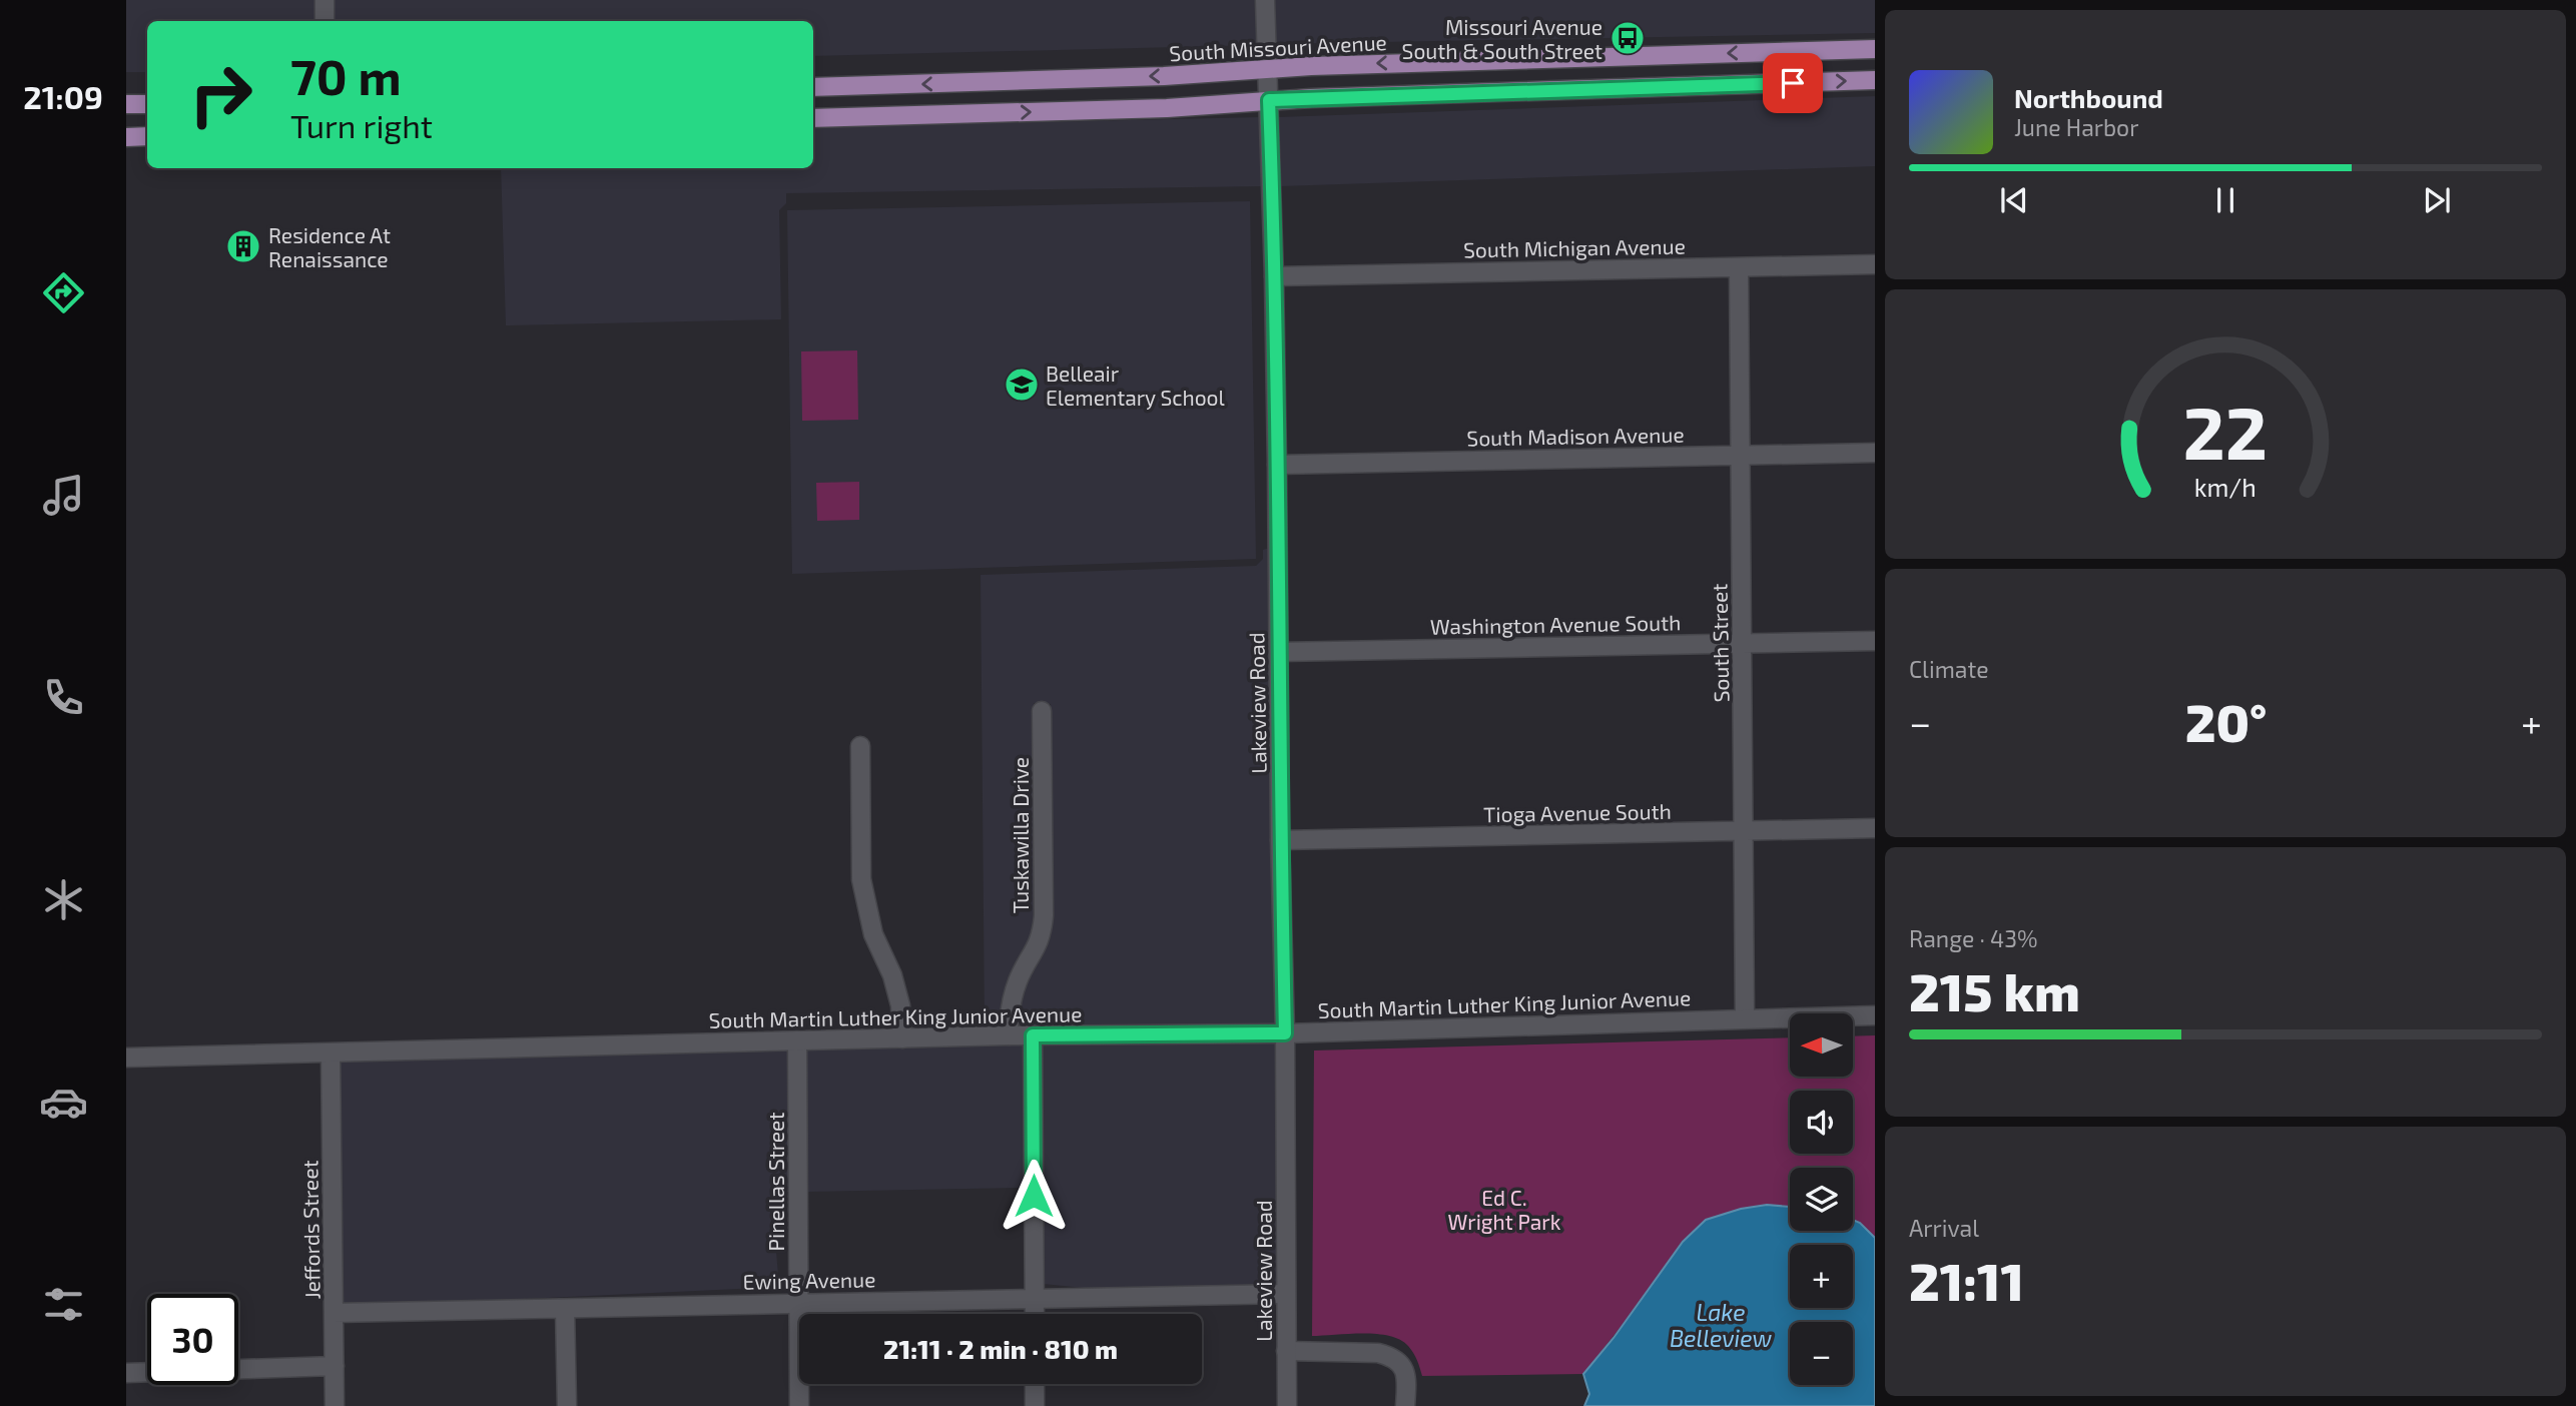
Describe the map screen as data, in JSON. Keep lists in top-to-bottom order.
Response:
{
  "streets": {
    "main road": ["South Missouri Avenue"],
    "street": [
      "South Michigan Avenue",
      "South Madison Avenue",
      "Washington Avenue South",
      "South Street",
      "Lakeview Road",
      "Tioga Avenue South",
      "Tuskawilla Drive",
      "South Martin Luther King Junior Avenue",
      "Pinellas Street",
      "Jeffords Street",
      "Ewing Avenue"
    ]
  },
  "crossings": [
    ["South Missouri Avenue", "Lakeview Road"],
    ["South Michigan Avenue", "South Street"],
    ["South Michigan Avenue", "Lakeview Road"],
    ["South Madison Avenue", "South Street"],
    ["South Madison Avenue", "Lakeview Road"],
    ["Washington Avenue South", "South Street"],
    ["Washington Avenue South", "Lakeview Road"],
    ["South Street", "Tioga Avenue South"],
    ["South Street", "South Martin Luther King Junior Avenue"],
    ["Lakeview Road", "Tioga Avenue South"],
    ["Lakeview Road", "South Martin Luther King Junior Avenue"],
    ["Lakeview Road", "Ewing Avenue"],
    ["Tuskawilla Drive", "South Martin Luther King Junior Avenue"],
    ["South Martin Luther King Junior Avenue", "Pinellas Street"],
    ["South Martin Luther King Junior Avenue", "Jeffords Street"],
    ["Pinellas Street", "Ewing Avenue"],
    ["Jeffords Street", "Ewing Avenue"]
  ],
  "water": ["Lake Belleview"],
  "parks": ["Ed C. Wright Park"],
  "places": {
    "bus stop": ["Missouri Avenue South & South Street"],
    "building": ["Residence At Renaissance"],
    "school or university": ["Belleair Elementary School"]
  },
  "north": "left",
  "page": {
    "tabs": "21:09",
    "turn": ["70 m", "Turn right"],
    "song": ["Northbound", "June Harbor"],
    "tile": [
      "Climate",
      ["Range · 43%", "215 km"],
      ["Arrival", "21:11"]
    ],
    "heat": ["−", "20°", "+"],
    "map_buttons": ["+", "−"],
    "limit": "30",
    "trip": "21:11 · 2 min · 810 m",
    "gauge": ["22", "km/h"]
  }
}
